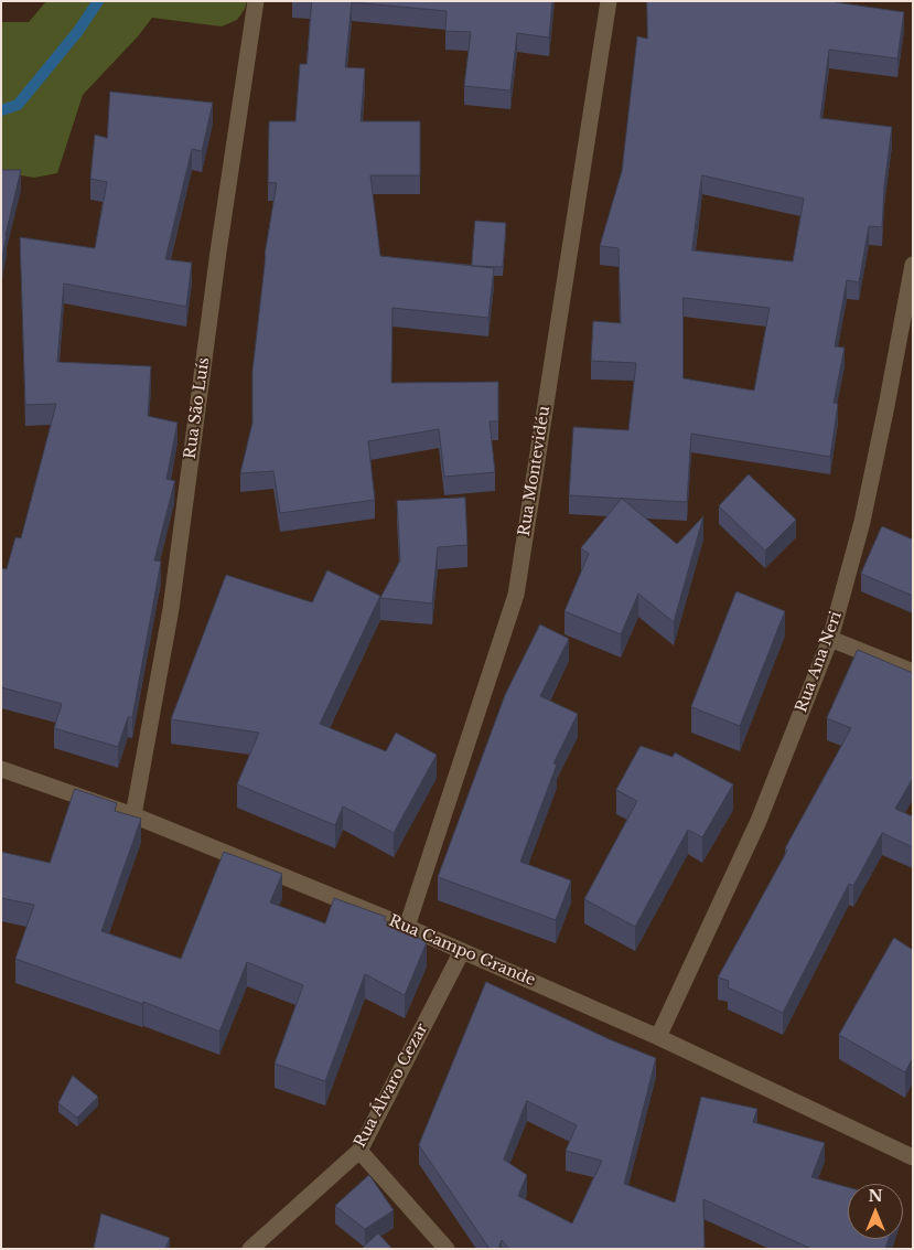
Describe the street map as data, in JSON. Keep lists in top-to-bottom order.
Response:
{
  "streets": {
    "street": [
      "Rua São Luís",
      "Rua Montevidéu",
      "Rua Ana Neri",
      "Rua Campo Grande",
      "Rua Álvaro Cezar"
    ]
  },
  "crossings": [
    ["Rua São Luís", "Rua Campo Grande"],
    ["Rua Montevidéu", "Rua Campo Grande"],
    ["Rua Ana Neri", "Rua Campo Grande"],
    ["Rua Campo Grande", "Rua Álvaro Cezar"]
  ],
  "north": "top"
}
